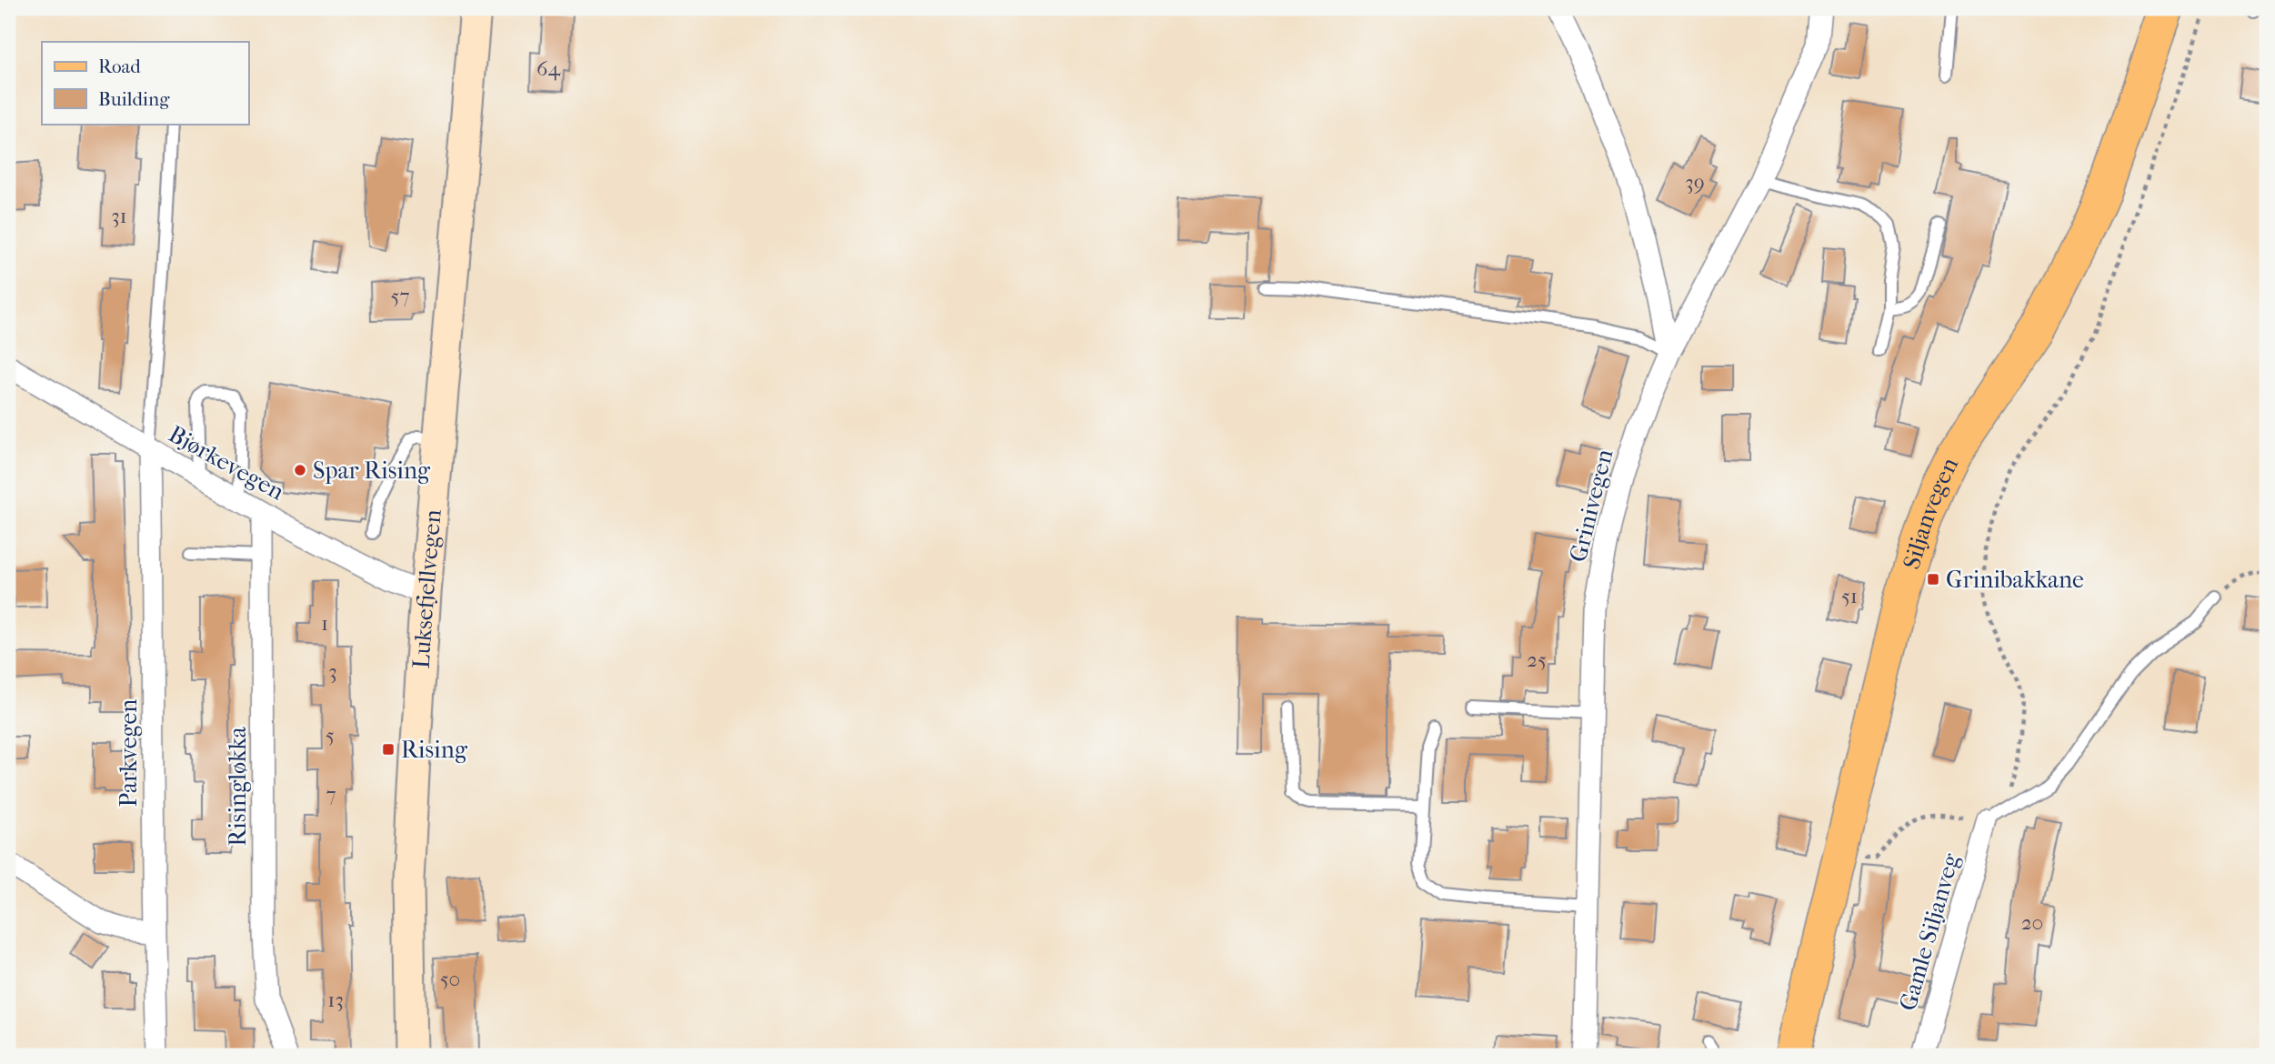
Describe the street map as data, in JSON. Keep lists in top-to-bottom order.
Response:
{
  "streets": {
    "main road": ["Siljanvegen", "Luksefjellvegen"],
    "street": [
      "Bjørkevegen",
      "Grinivegen",
      "Parkvegen",
      "Risingløkka",
      "Gamle Siljanveg"
    ]
  },
  "crossings": [
    ["Bjørkevegen", "Luksefjellvegen"],
    ["Bjørkevegen", "Parkvegen"],
    ["Bjørkevegen", "Risingløkka"]
  ],
  "places": {
    "other": ["Spar Rising"],
    "transit": ["Grinibakkane", "Rising"]
  },
  "house_numbers": [
    "64",
    "39",
    "31",
    "57",
    "51",
    "1",
    "25",
    "3",
    "5",
    "7",
    "20",
    "50",
    "13"
  ],
  "legend": ["Road", "Building"]
}
